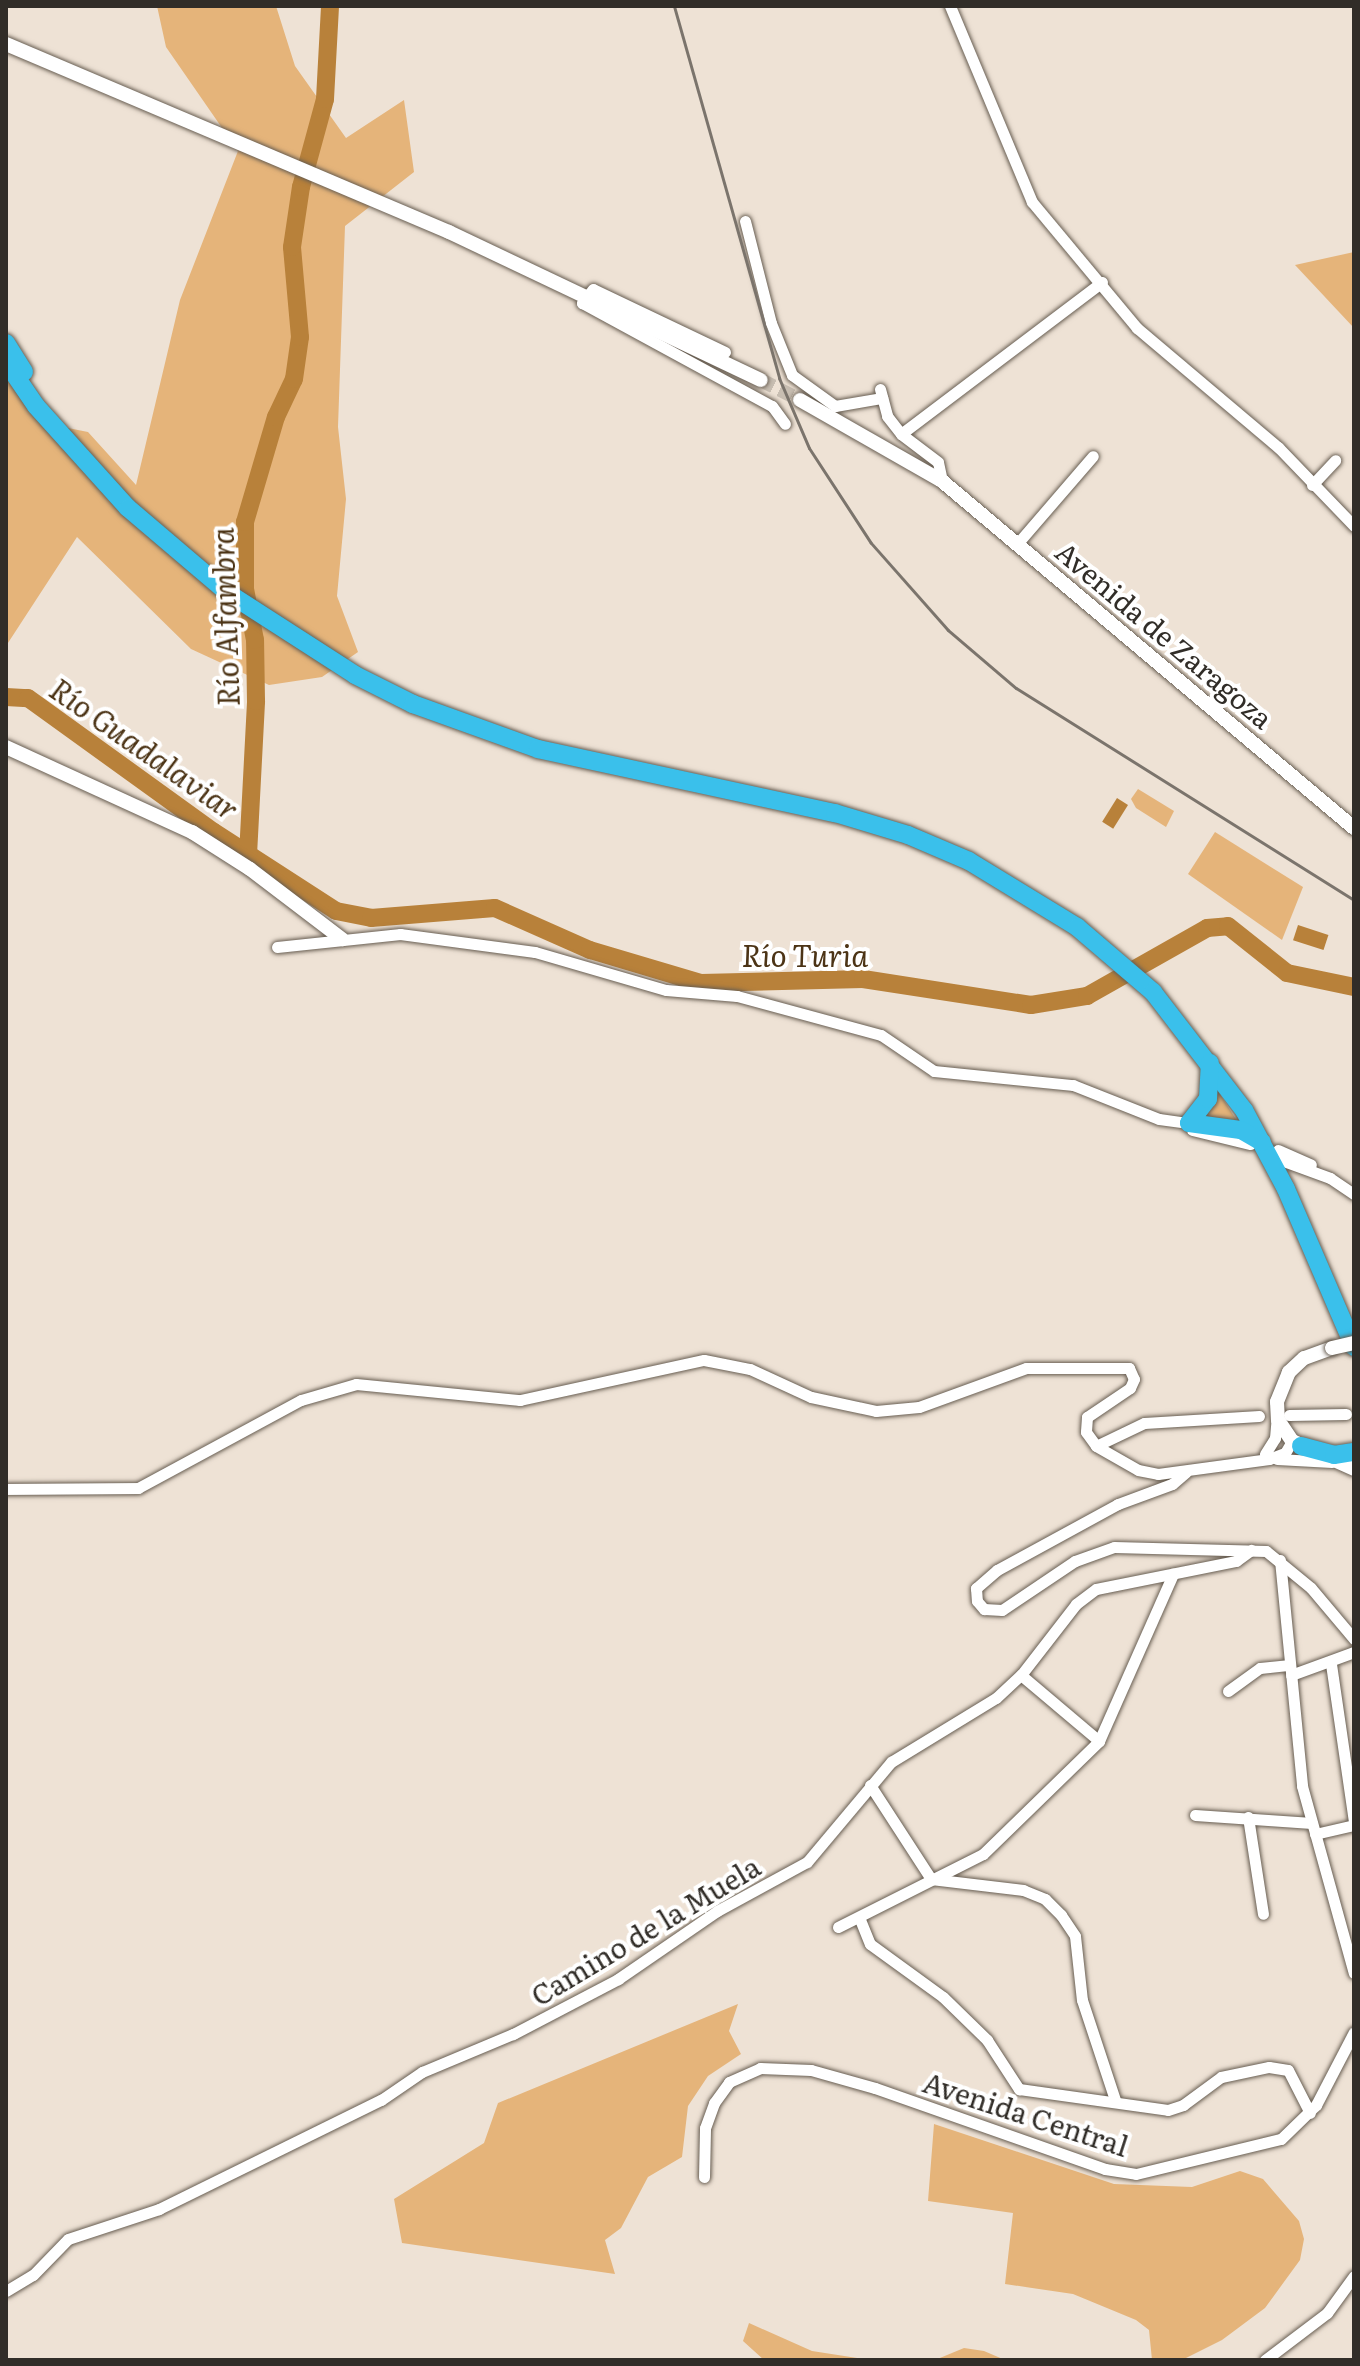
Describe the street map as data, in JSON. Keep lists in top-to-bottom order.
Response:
{
  "streets": {
    "main road": ["Avenida de Zaragoza"],
    "street": ["Camino de la Muela", "Avenida Central"]
  },
  "water": ["Río Alfambra", "Río Guadalaviar", "Río Turia"]
}
